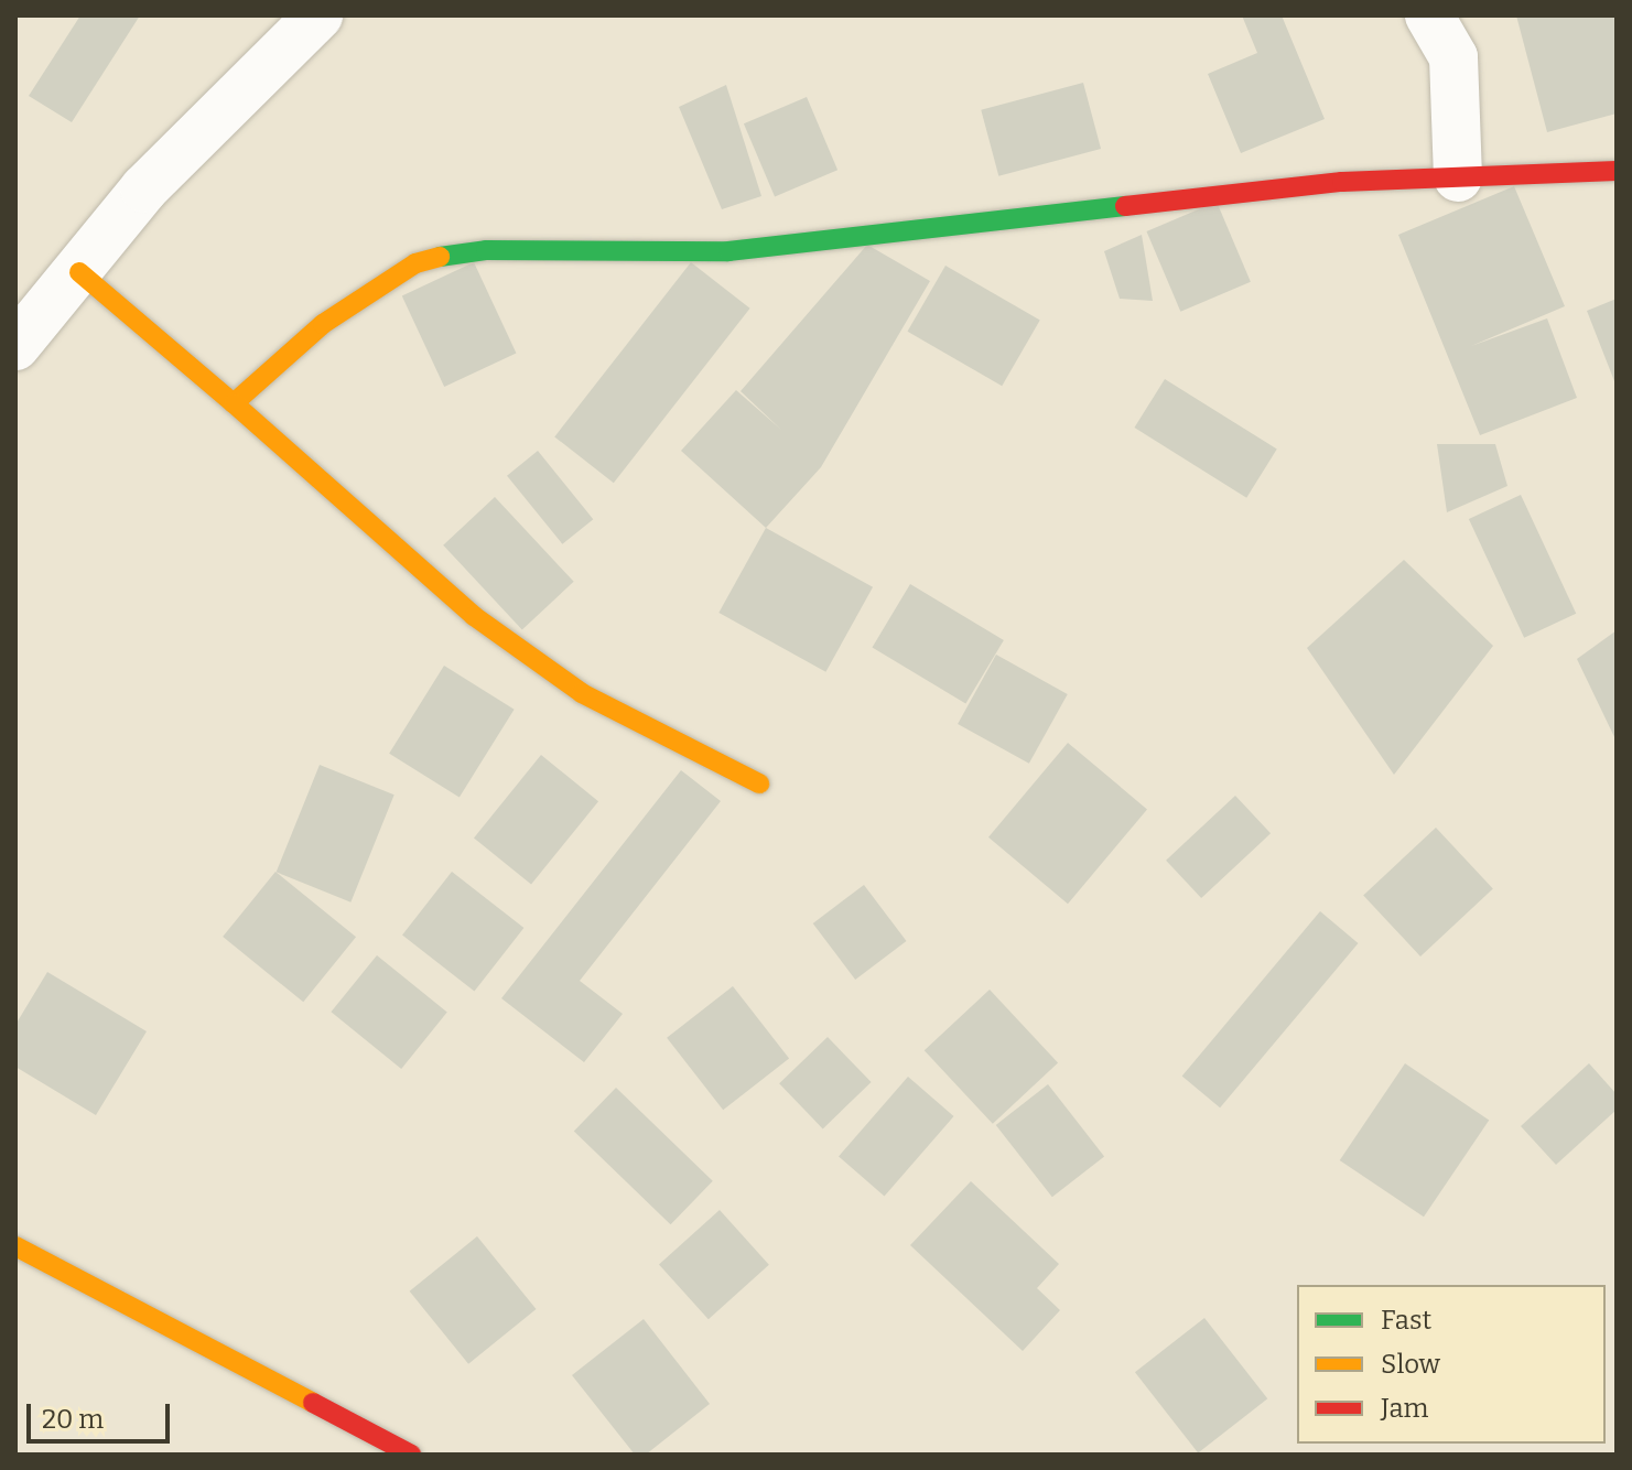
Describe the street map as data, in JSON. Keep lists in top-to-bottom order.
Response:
{
  "legend": ["Fast", "Slow", "Jam"],
  "scale_bar": "20 m"
}
